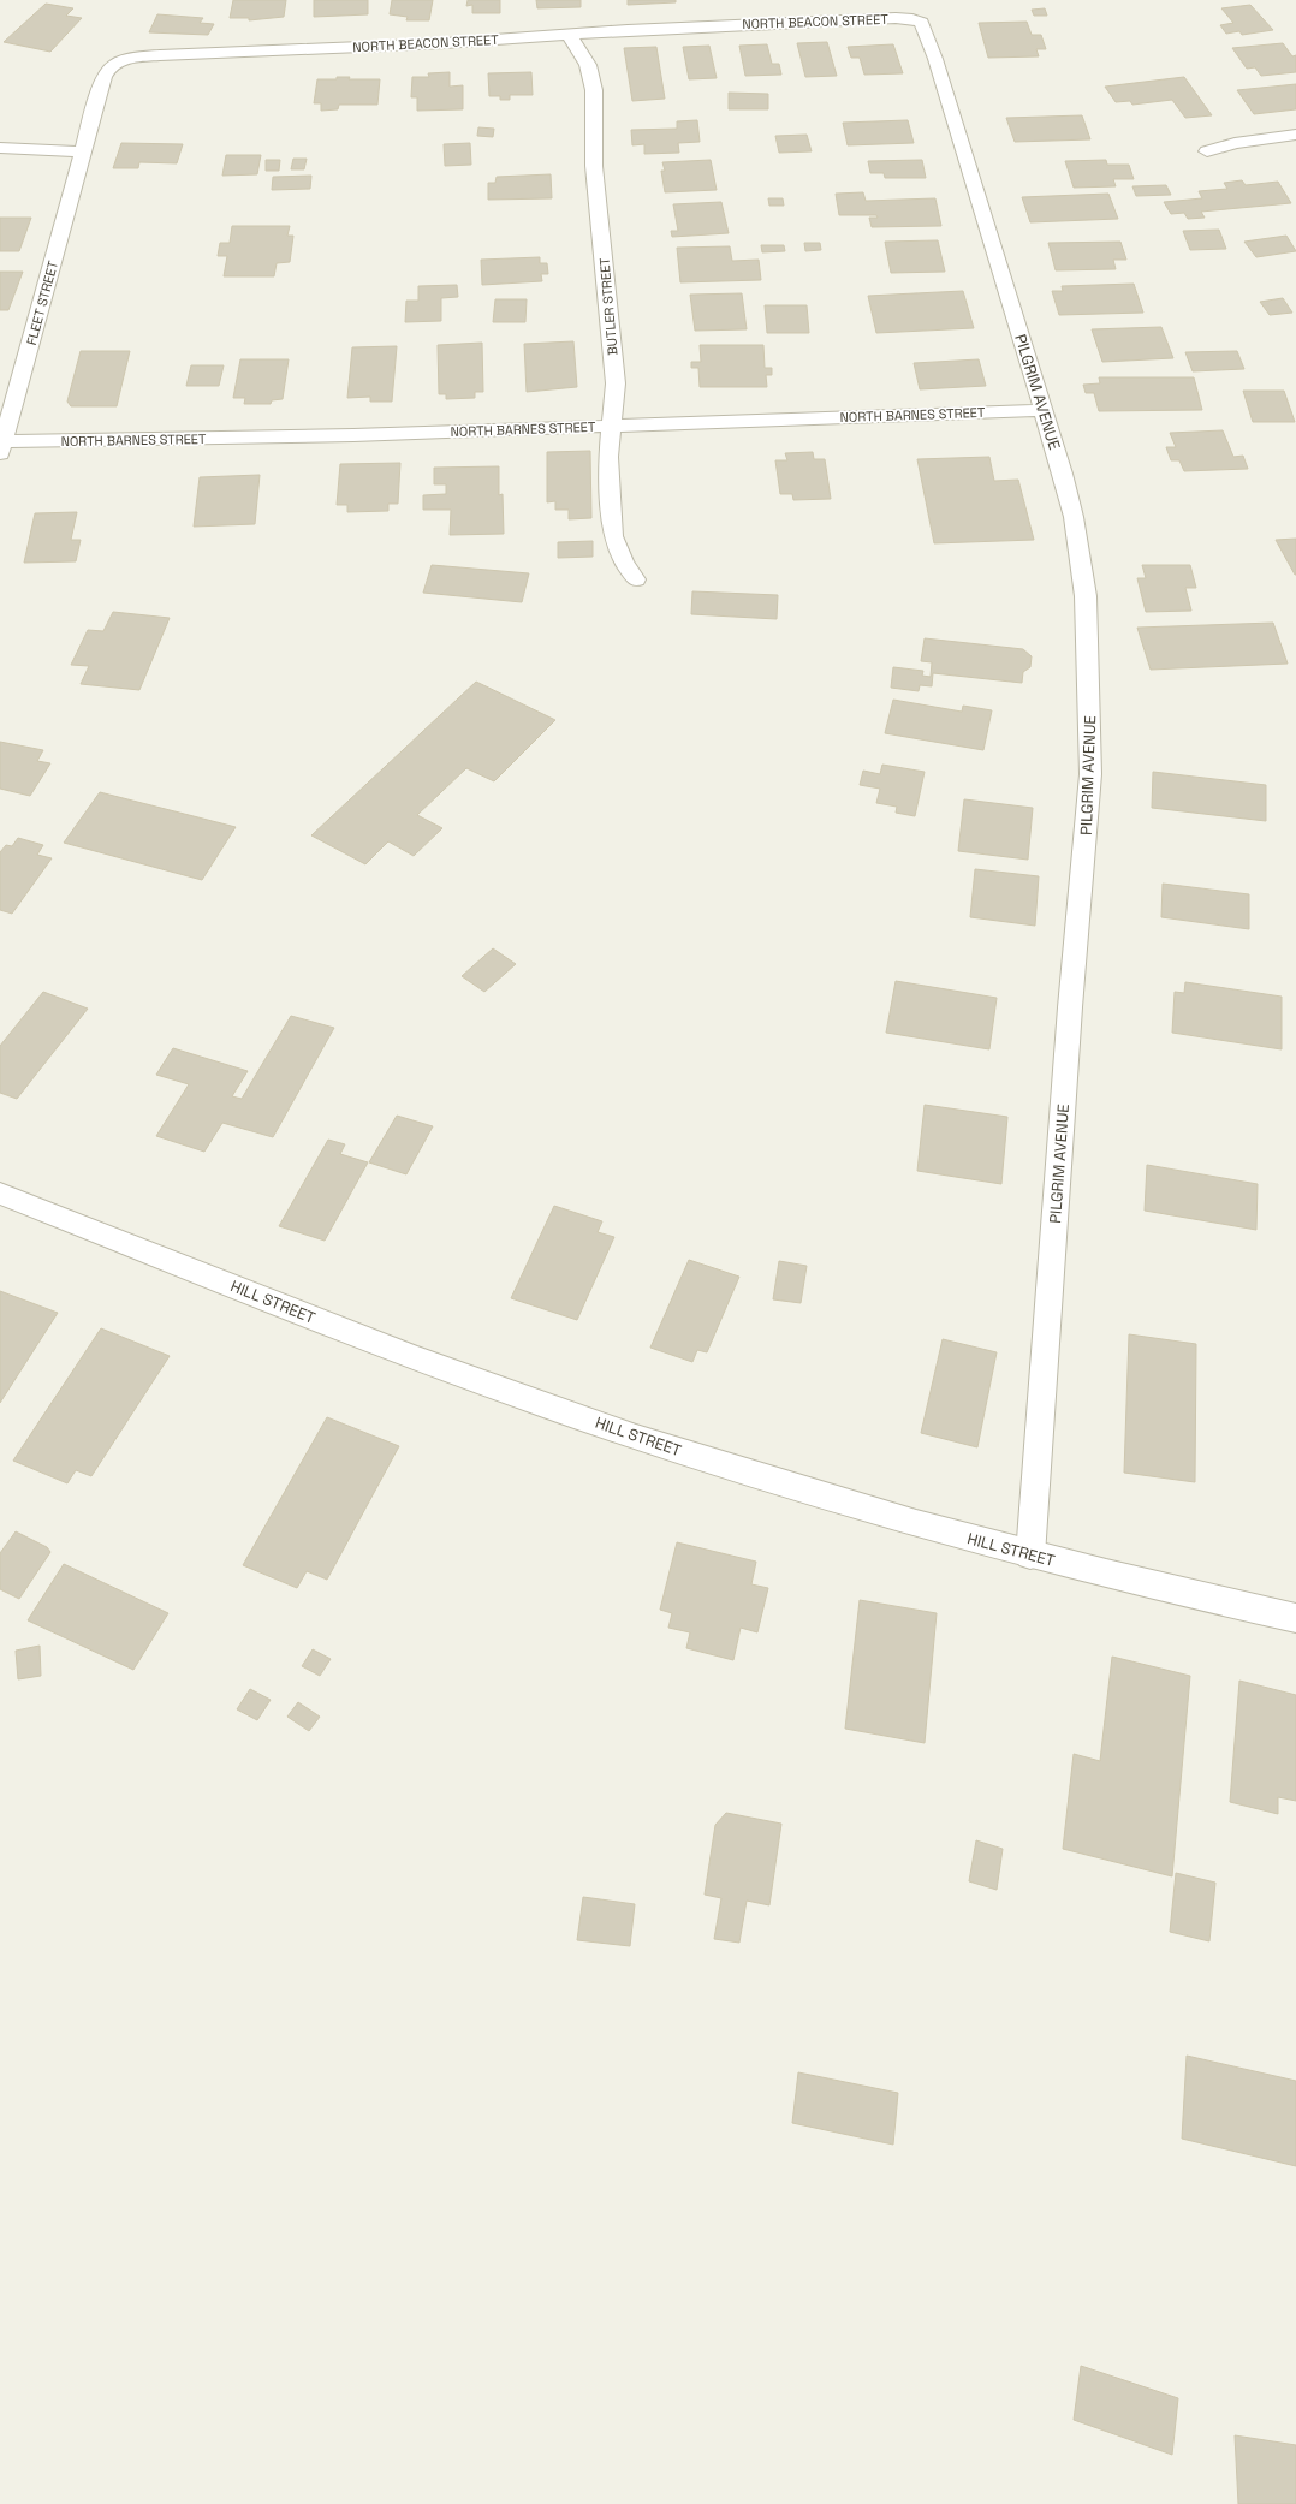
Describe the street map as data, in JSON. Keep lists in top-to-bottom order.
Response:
{
  "streets": {
    "street": [
      "NORTH BEACON STREET",
      "FLEET STREET",
      "BUTLER STREET",
      "PILGRIM AVENUE",
      "NORTH BARNES STREET",
      "HILL STREET"
    ]
  },
  "crossings": [
    ["NORTH BEACON STREET", "FLEET STREET"],
    ["NORTH BEACON STREET", "BUTLER STREET"],
    ["NORTH BEACON STREET", "PILGRIM AVENUE"],
    ["FLEET STREET", "NORTH BARNES STREET"],
    ["BUTLER STREET", "NORTH BARNES STREET"],
    ["PILGRIM AVENUE", "NORTH BARNES STREET"],
    ["PILGRIM AVENUE", "HILL STREET"]
  ]
}
